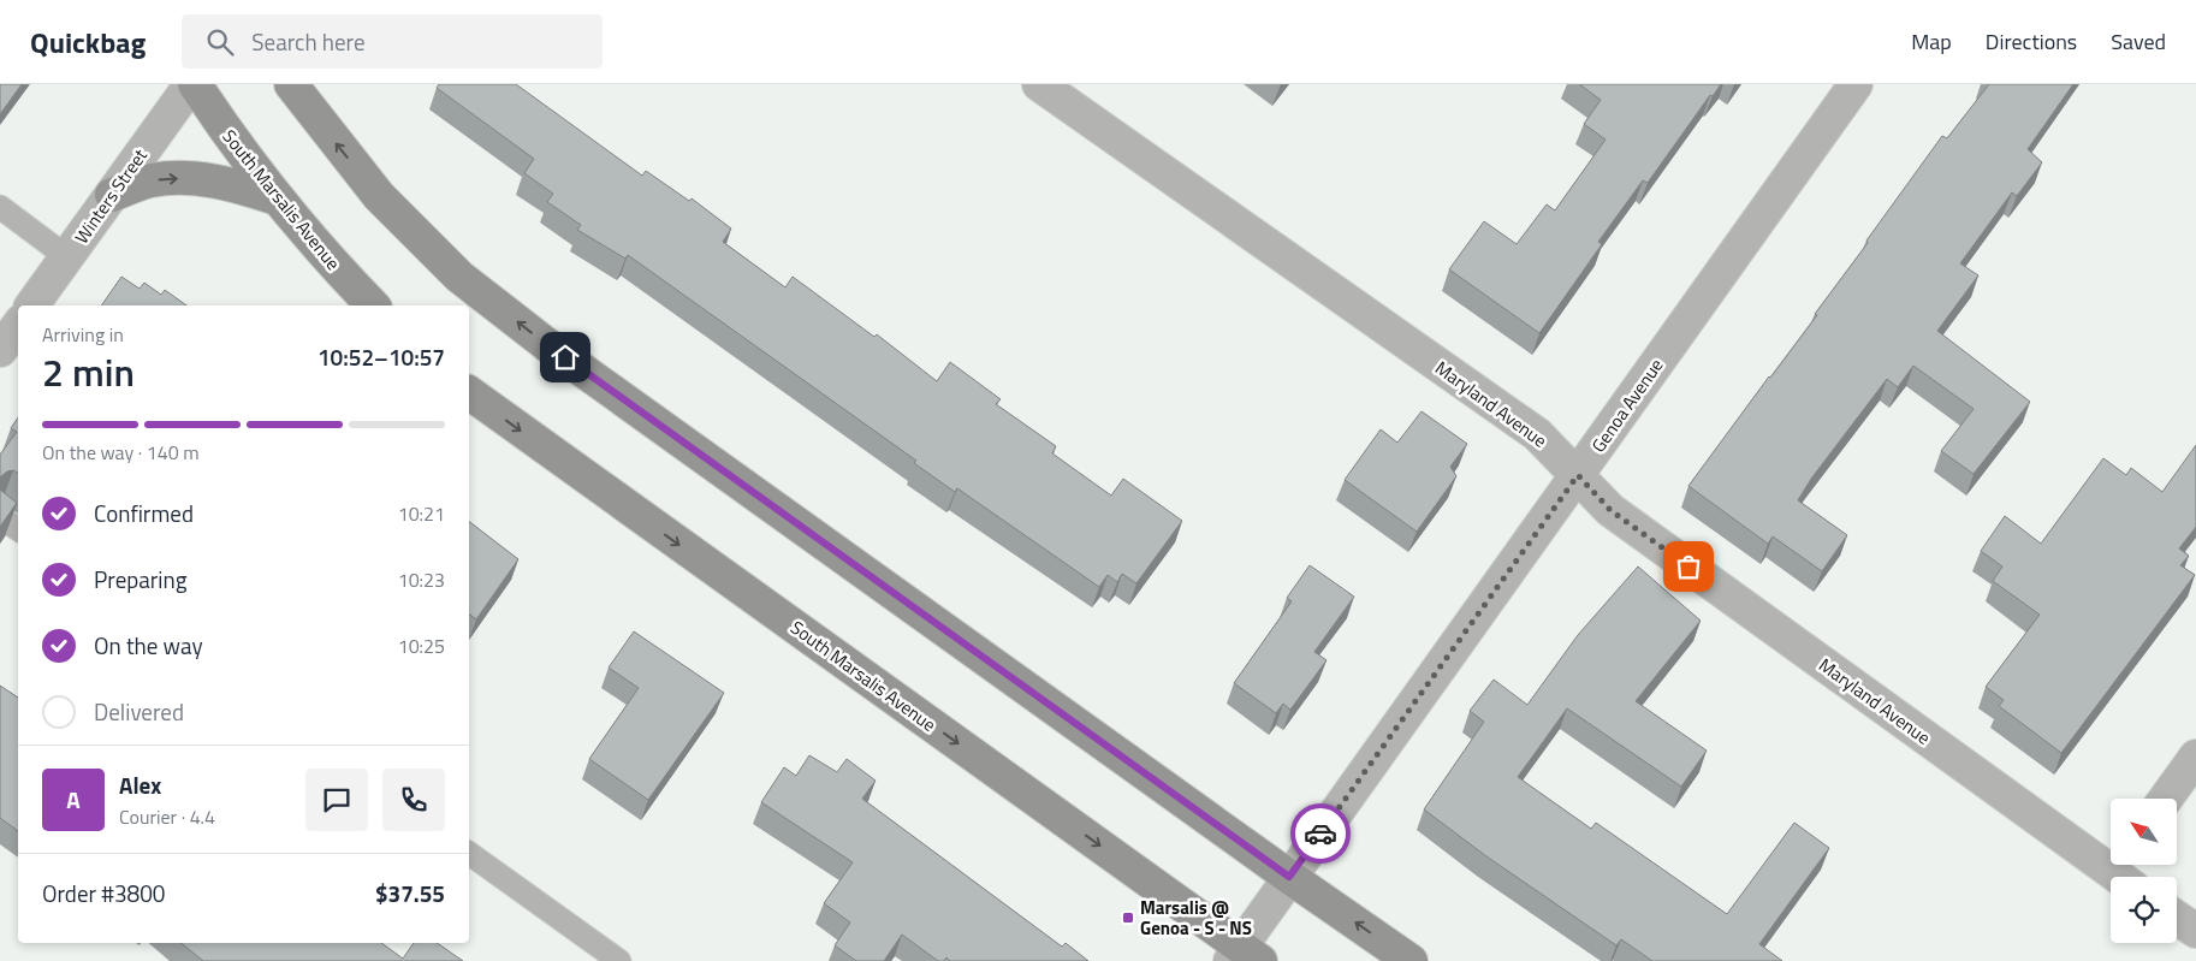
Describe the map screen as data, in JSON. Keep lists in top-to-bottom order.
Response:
{
  "streets": {
    "main road": ["South Marsalis Avenue"],
    "street": ["Winters Street", "Maryland Avenue", "Genoa Avenue"]
  },
  "crossings": [
    ["Winters Street", "South Marsalis Avenue"],
    ["South Marsalis Avenue", "Genoa Avenue"],
    ["Maryland Avenue", "Genoa Avenue"]
  ],
  "places": {
    "transit": ["Marsalis @ Genoa - S - NS"]
  },
  "north": "top left",
  "page": {
    "header": "Quickbag",
    "search": "Search here",
    "nav": ["Map", "Directions", "Saved"],
    "heading": ["2 min", "Arriving in", "10:52–10:57"],
    "panel": [
      "Alex",
      "Courier · 4.4",
      "Order #3800",
      "$37.55"
    ],
    "bar": "On the way · 140 m",
    "list": [
      ["Confirmed", "10:21"],
      ["Preparing", "10:23"],
      ["On the way", "10:25"],
      "Delivered"
    ],
    "round": "A"
  }
}
